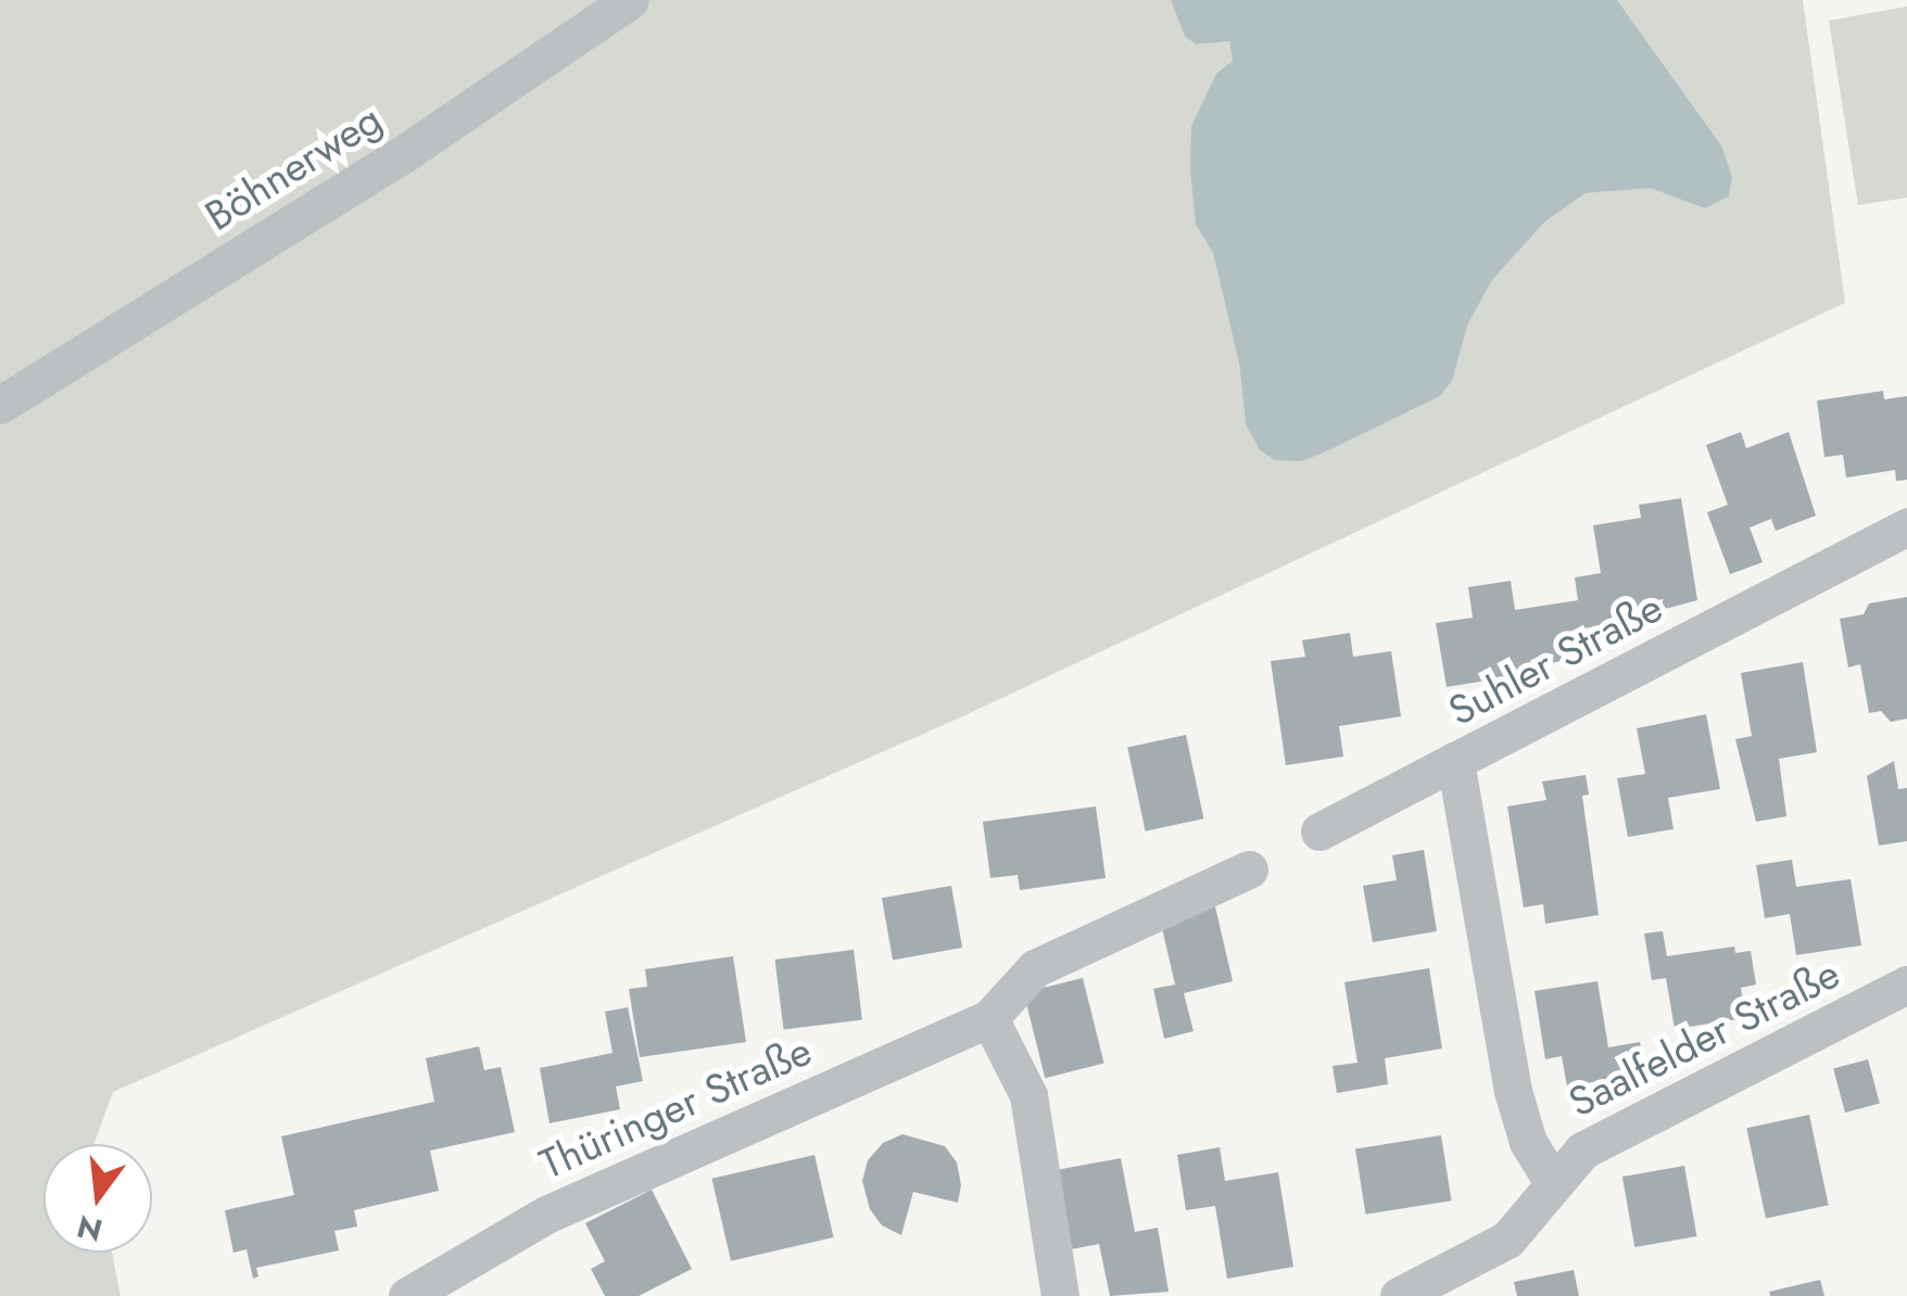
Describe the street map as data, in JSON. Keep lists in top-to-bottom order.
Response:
{
  "streets": {
    "street": [
      "Böhnerweg",
      "Suhler Straße",
      "Saalfelder Straße",
      "Thüringer Straße"
    ]
  },
  "crossings": [
    ["Suhler Straße", "Saalfelder Straße"]
  ],
  "north": "bottom"
}
